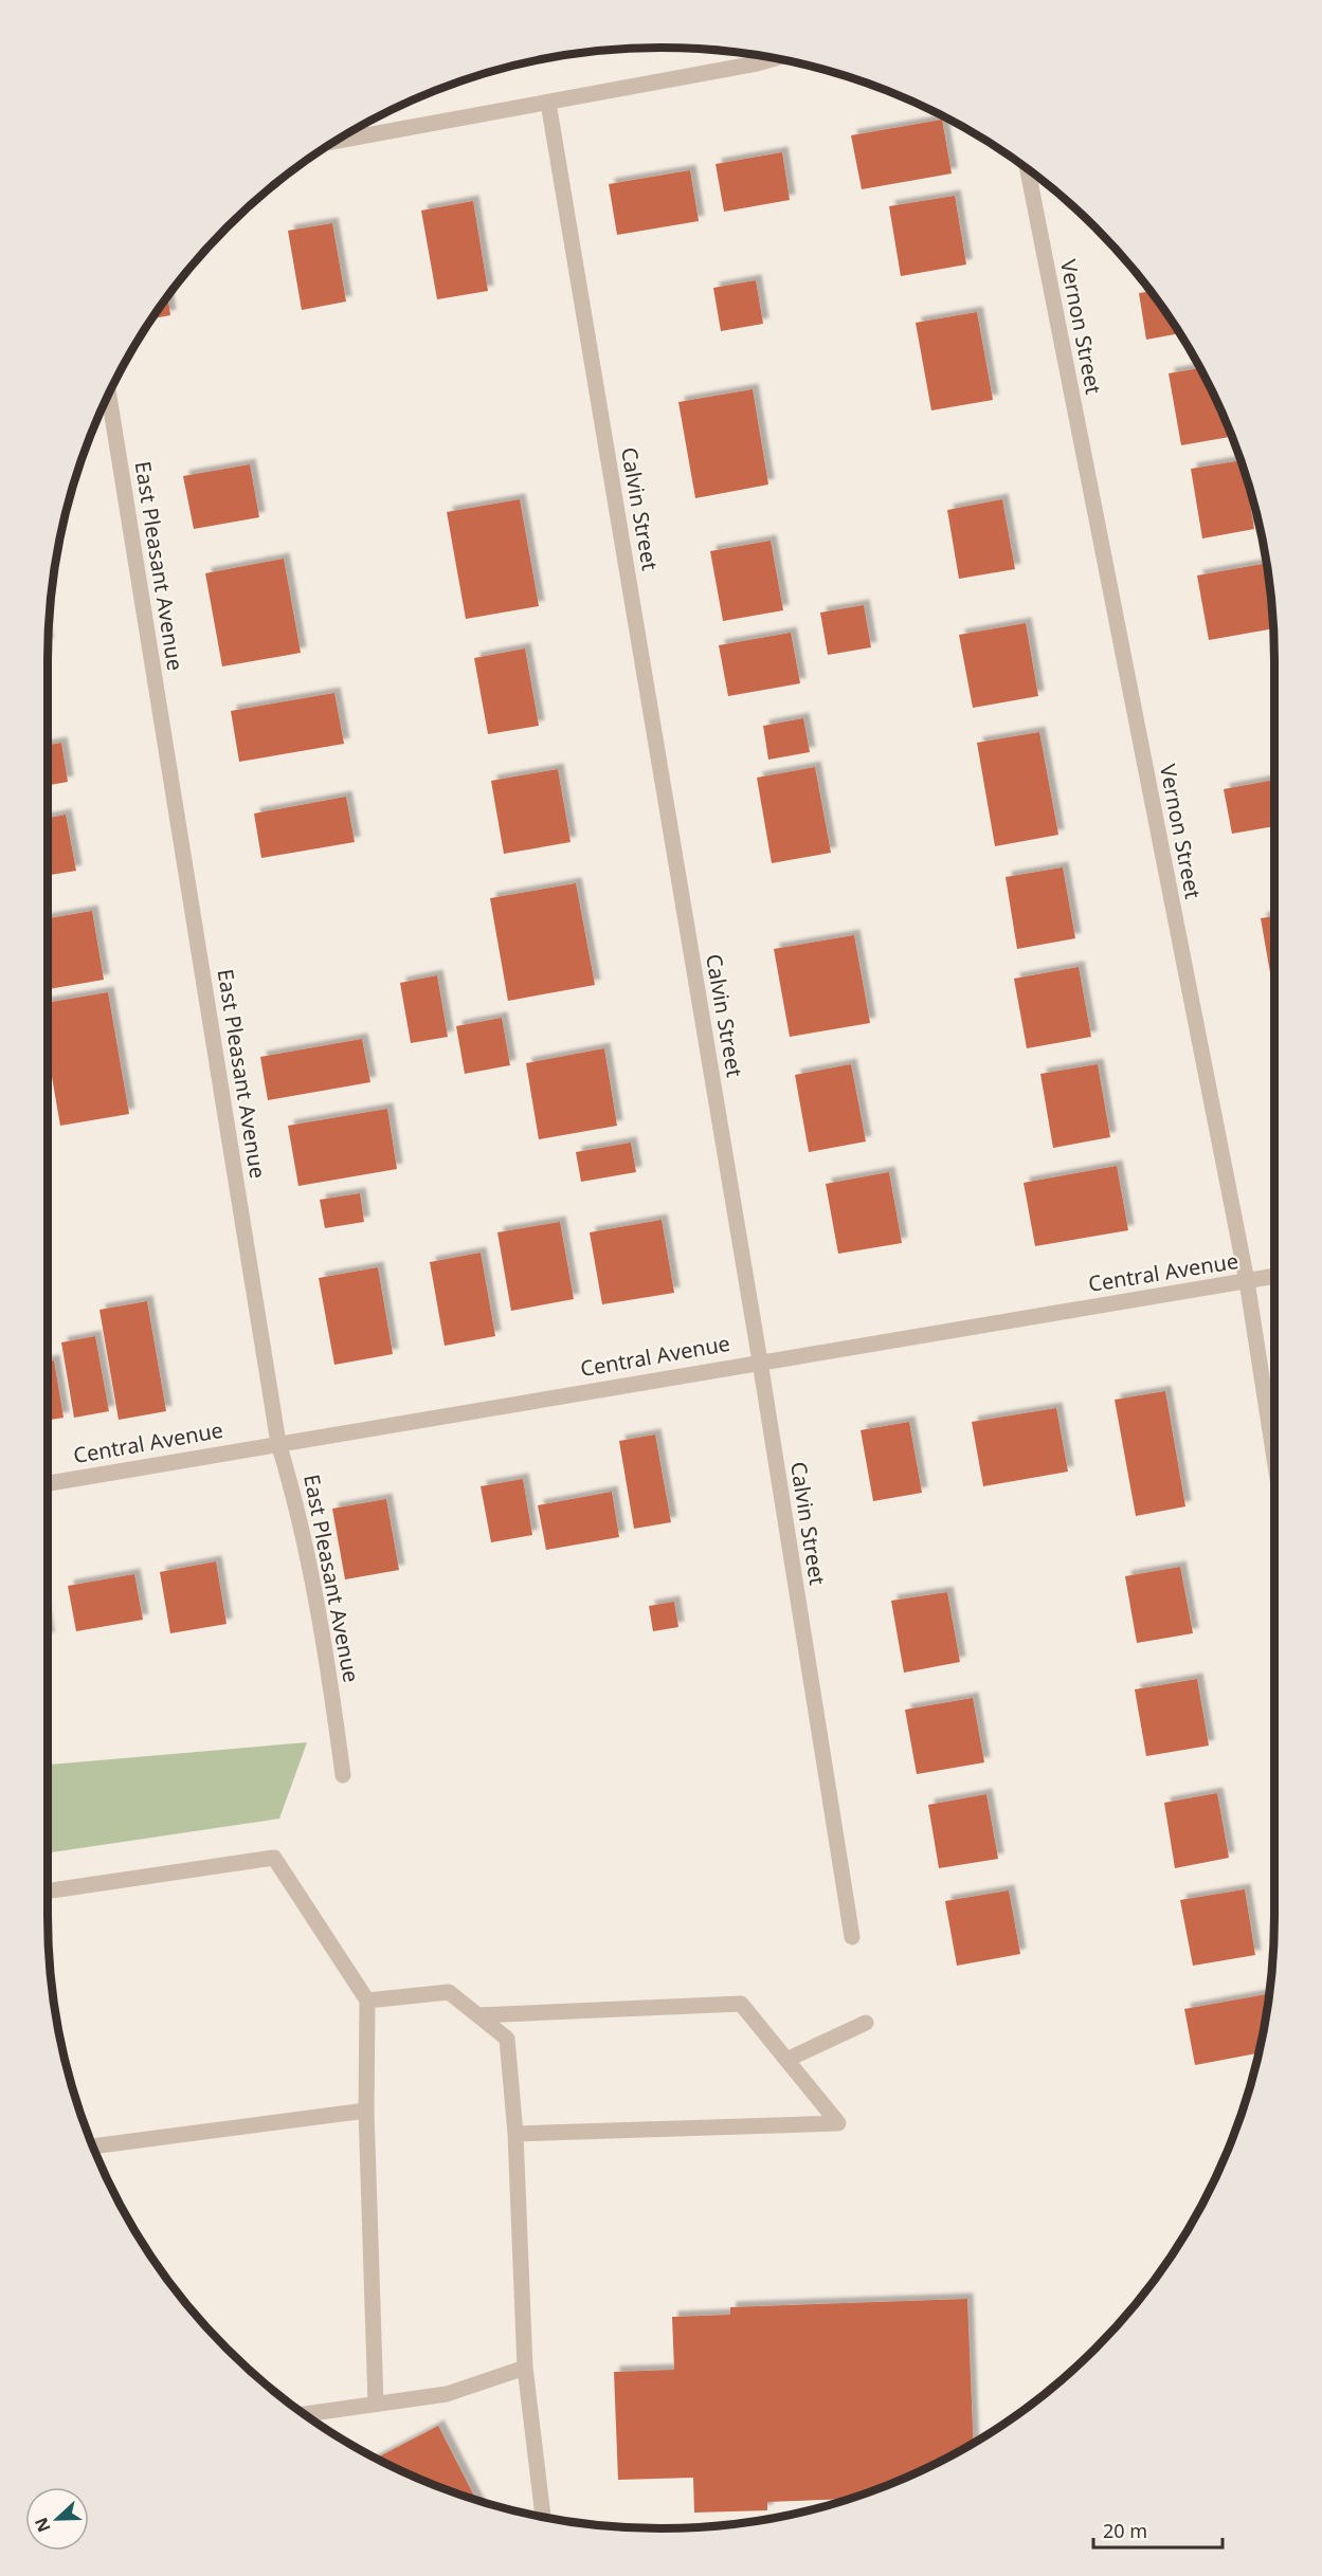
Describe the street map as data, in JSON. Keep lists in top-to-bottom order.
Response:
{
  "streets": {
    "street": [
      "Vernon Street",
      "Calvin Street",
      "East Pleasant Avenue",
      "Central Avenue"
    ]
  },
  "crossings": [
    ["Vernon Street", "Central Avenue"],
    ["Calvin Street", "Central Avenue"],
    ["East Pleasant Avenue", "Central Avenue"]
  ],
  "scale_bar": "20 m",
  "north": "left"
}
